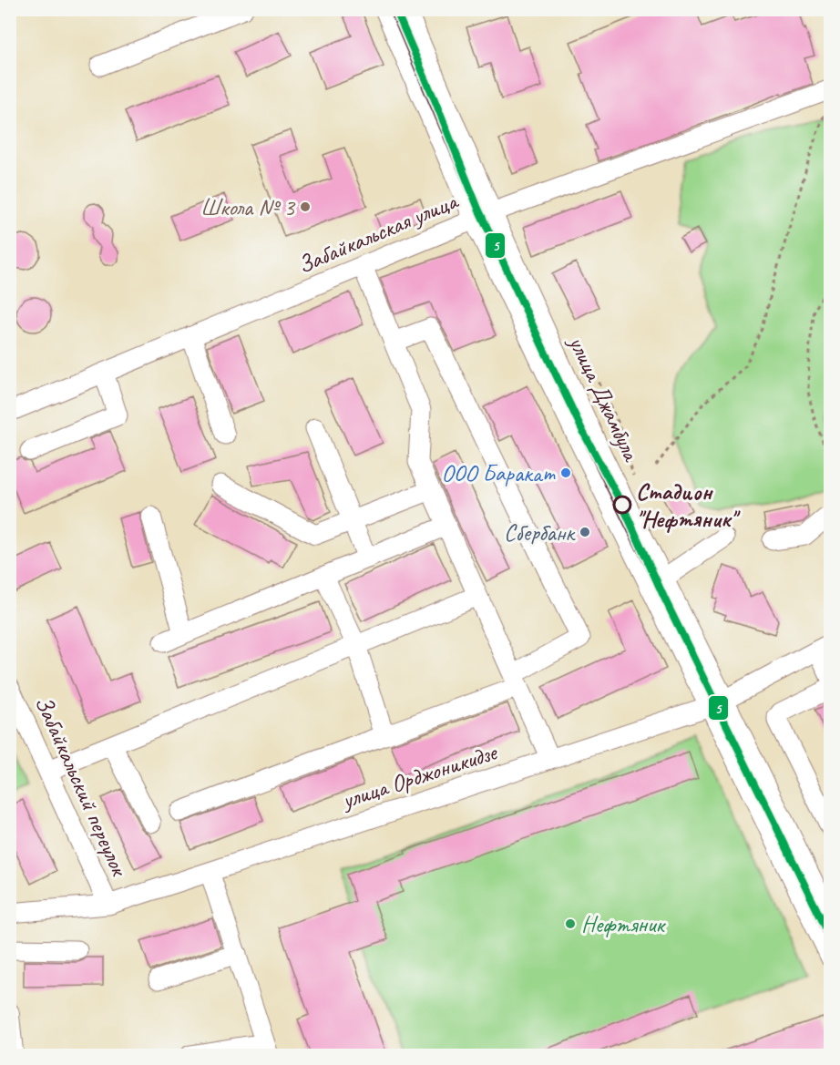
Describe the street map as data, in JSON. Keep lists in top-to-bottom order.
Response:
{
  "streets": {
    "street": [
      "Забайкальская улица",
      "улица Джамбула",
      "улица Орджоникидзе",
      "Забайкальский переулок"
    ]
  },
  "crossings": [
    ["Забайкальская улица", "улица Джамбула"],
    ["улица Джамбула", "улица Орджоникидзе"],
    ["улица Орджоникидзе", "Забайкальский переулок"]
  ],
  "places": [
    "Школа № 3",
    "ООО Баракат",
    "Стадион \"Нефтяник\"",
    "Сбербанк",
    "Нефтяник"
  ],
  "lines": ["transit line 5"]
}
